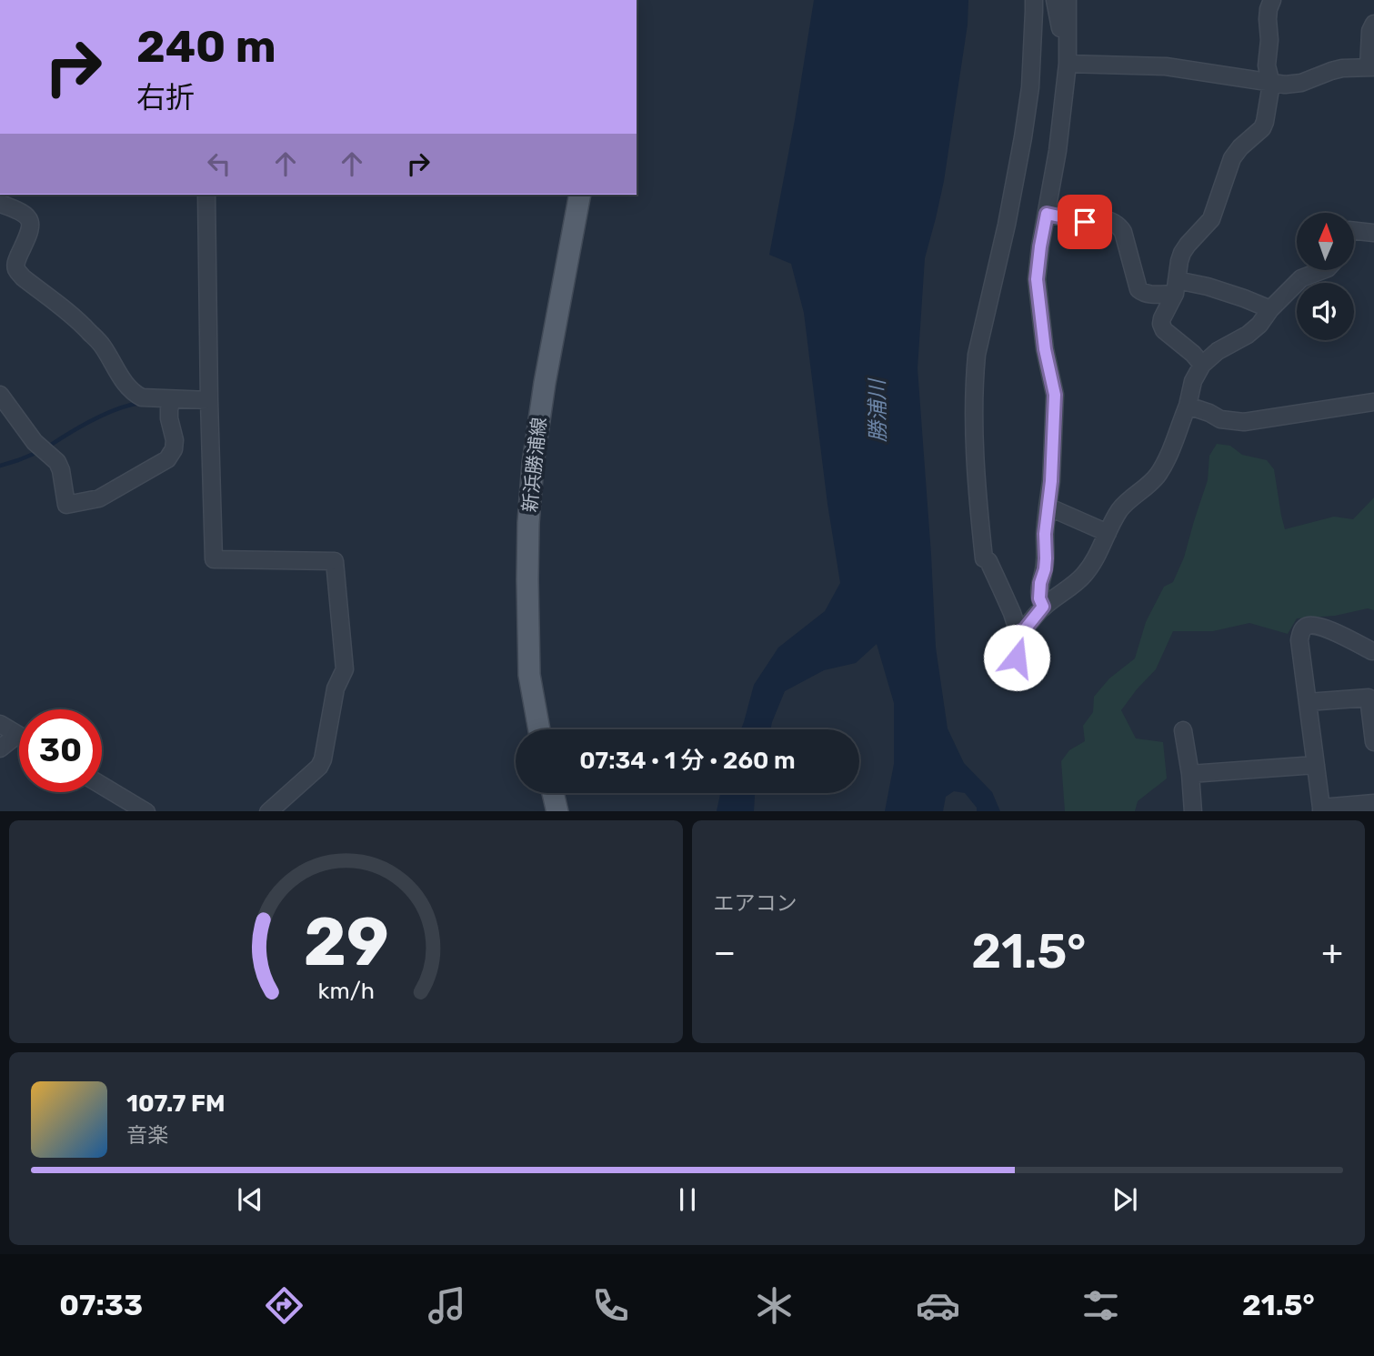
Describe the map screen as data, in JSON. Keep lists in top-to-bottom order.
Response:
{
  "streets": {
    "main road": ["新浜勝浦線"]
  },
  "water": ["勝浦川"],
  "north": "top",
  "page": {
    "turn": ["240 m", "右折"],
    "limit": "30",
    "trip": "07:34 · 1 分 · 260 m",
    "tile": "エアコン",
    "heat": ["−", "21.5°", "+"],
    "song": ["107.7 FM", "音楽"],
    "tabs": ["07:33", "21.5°"],
    "gauge": ["29", "km/h"]
  }
}
